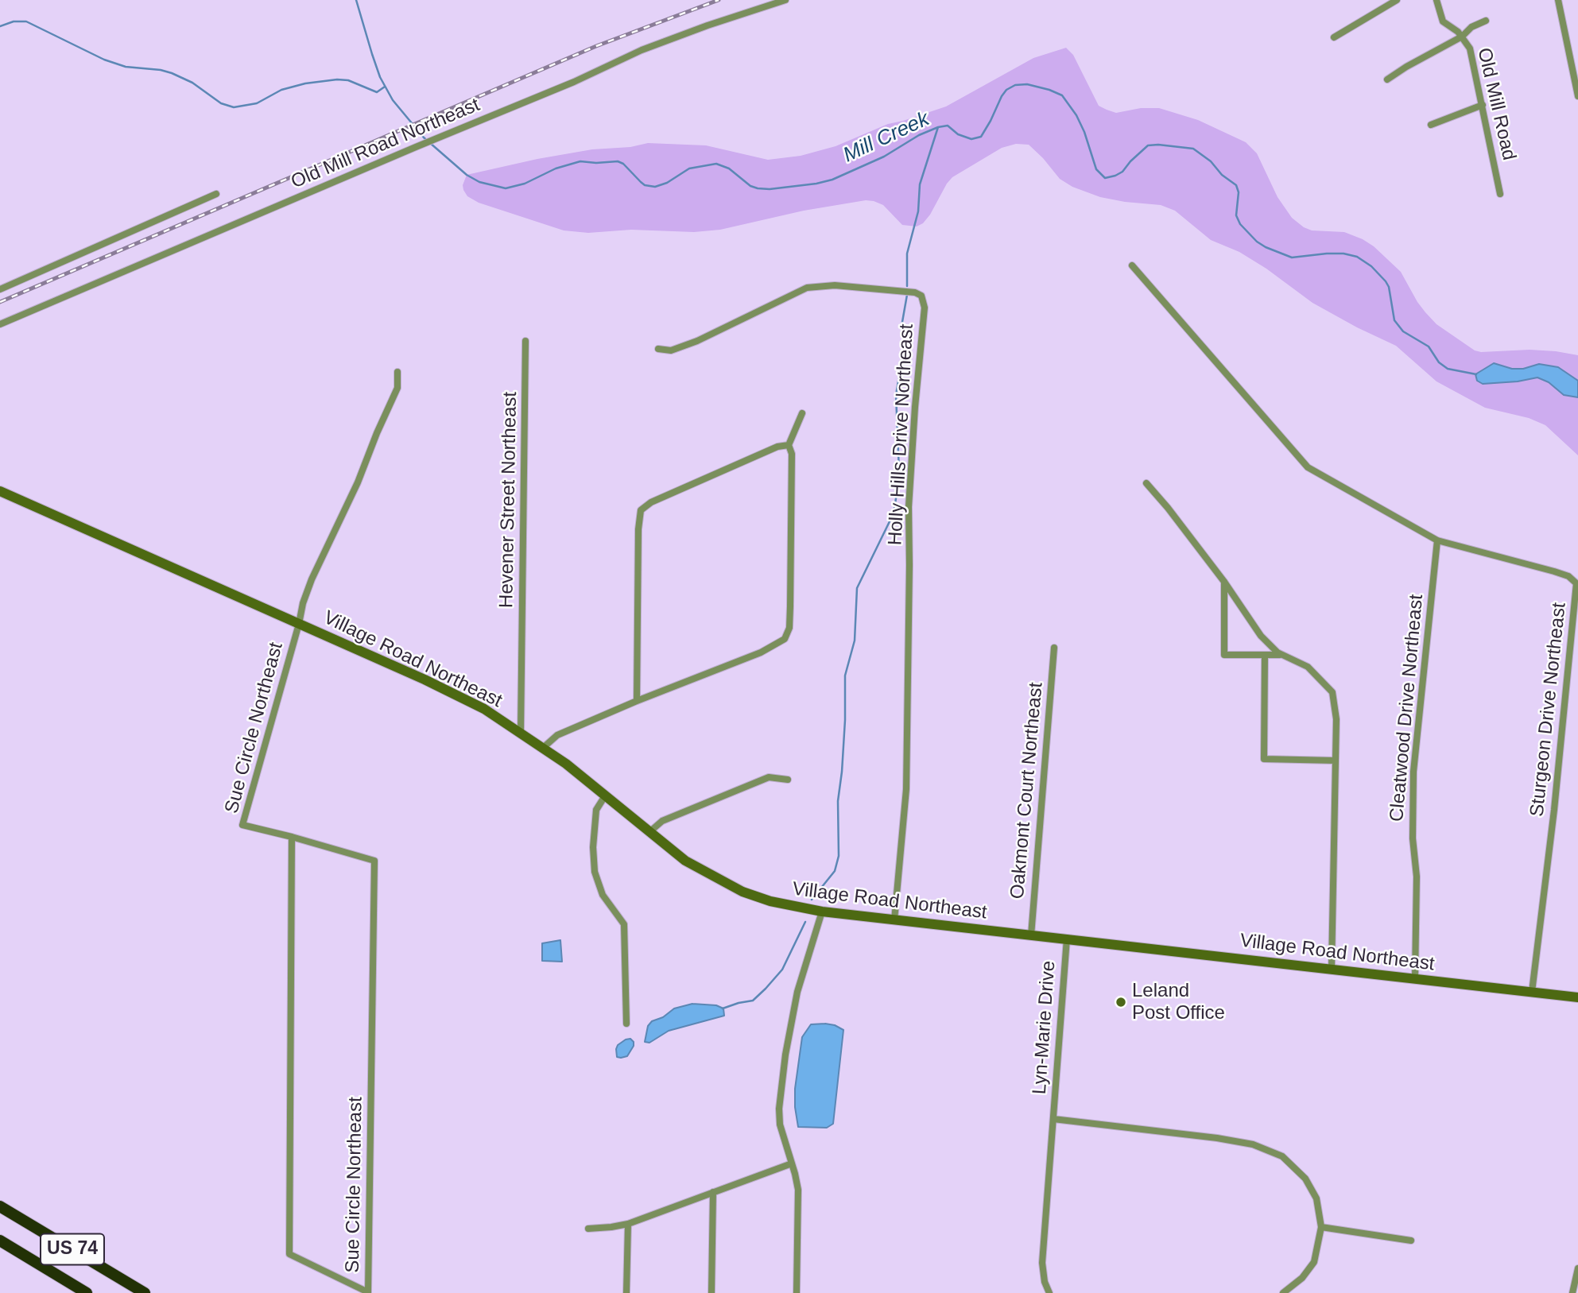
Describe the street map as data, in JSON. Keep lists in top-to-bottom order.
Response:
{
  "streets": {
    "highway": ["US 74"],
    "main road": ["Village Road Northeast"],
    "street": [
      "Old Mill Road",
      "Old Mill Road Northeast",
      "Holly Hills Drive Northeast",
      "Hevener Street Northeast",
      "Cleatwood Drive Northeast",
      "Sturgeon Drive Northeast",
      "Sue Circle Northeast",
      "Oakmont Court Northeast",
      "Lyn-Marie Drive"
    ]
  },
  "crossings": [
    ["Holly Hills Drive Northeast", "Village Road Northeast"],
    ["Hevener Street Northeast", "Village Road Northeast"],
    ["Village Road Northeast", "Cleatwood Drive Northeast"],
    ["Village Road Northeast", "Sturgeon Drive Northeast"],
    ["Village Road Northeast", "Sue Circle Northeast"],
    ["Village Road Northeast", "Oakmont Court Northeast"],
    ["Village Road Northeast", "Lyn-Marie Drive"],
    ["Cleatwood Drive Northeast", "Sturgeon Drive Northeast"]
  ],
  "water": ["Mill Creek"],
  "places": ["Leland Post Office"]
}
